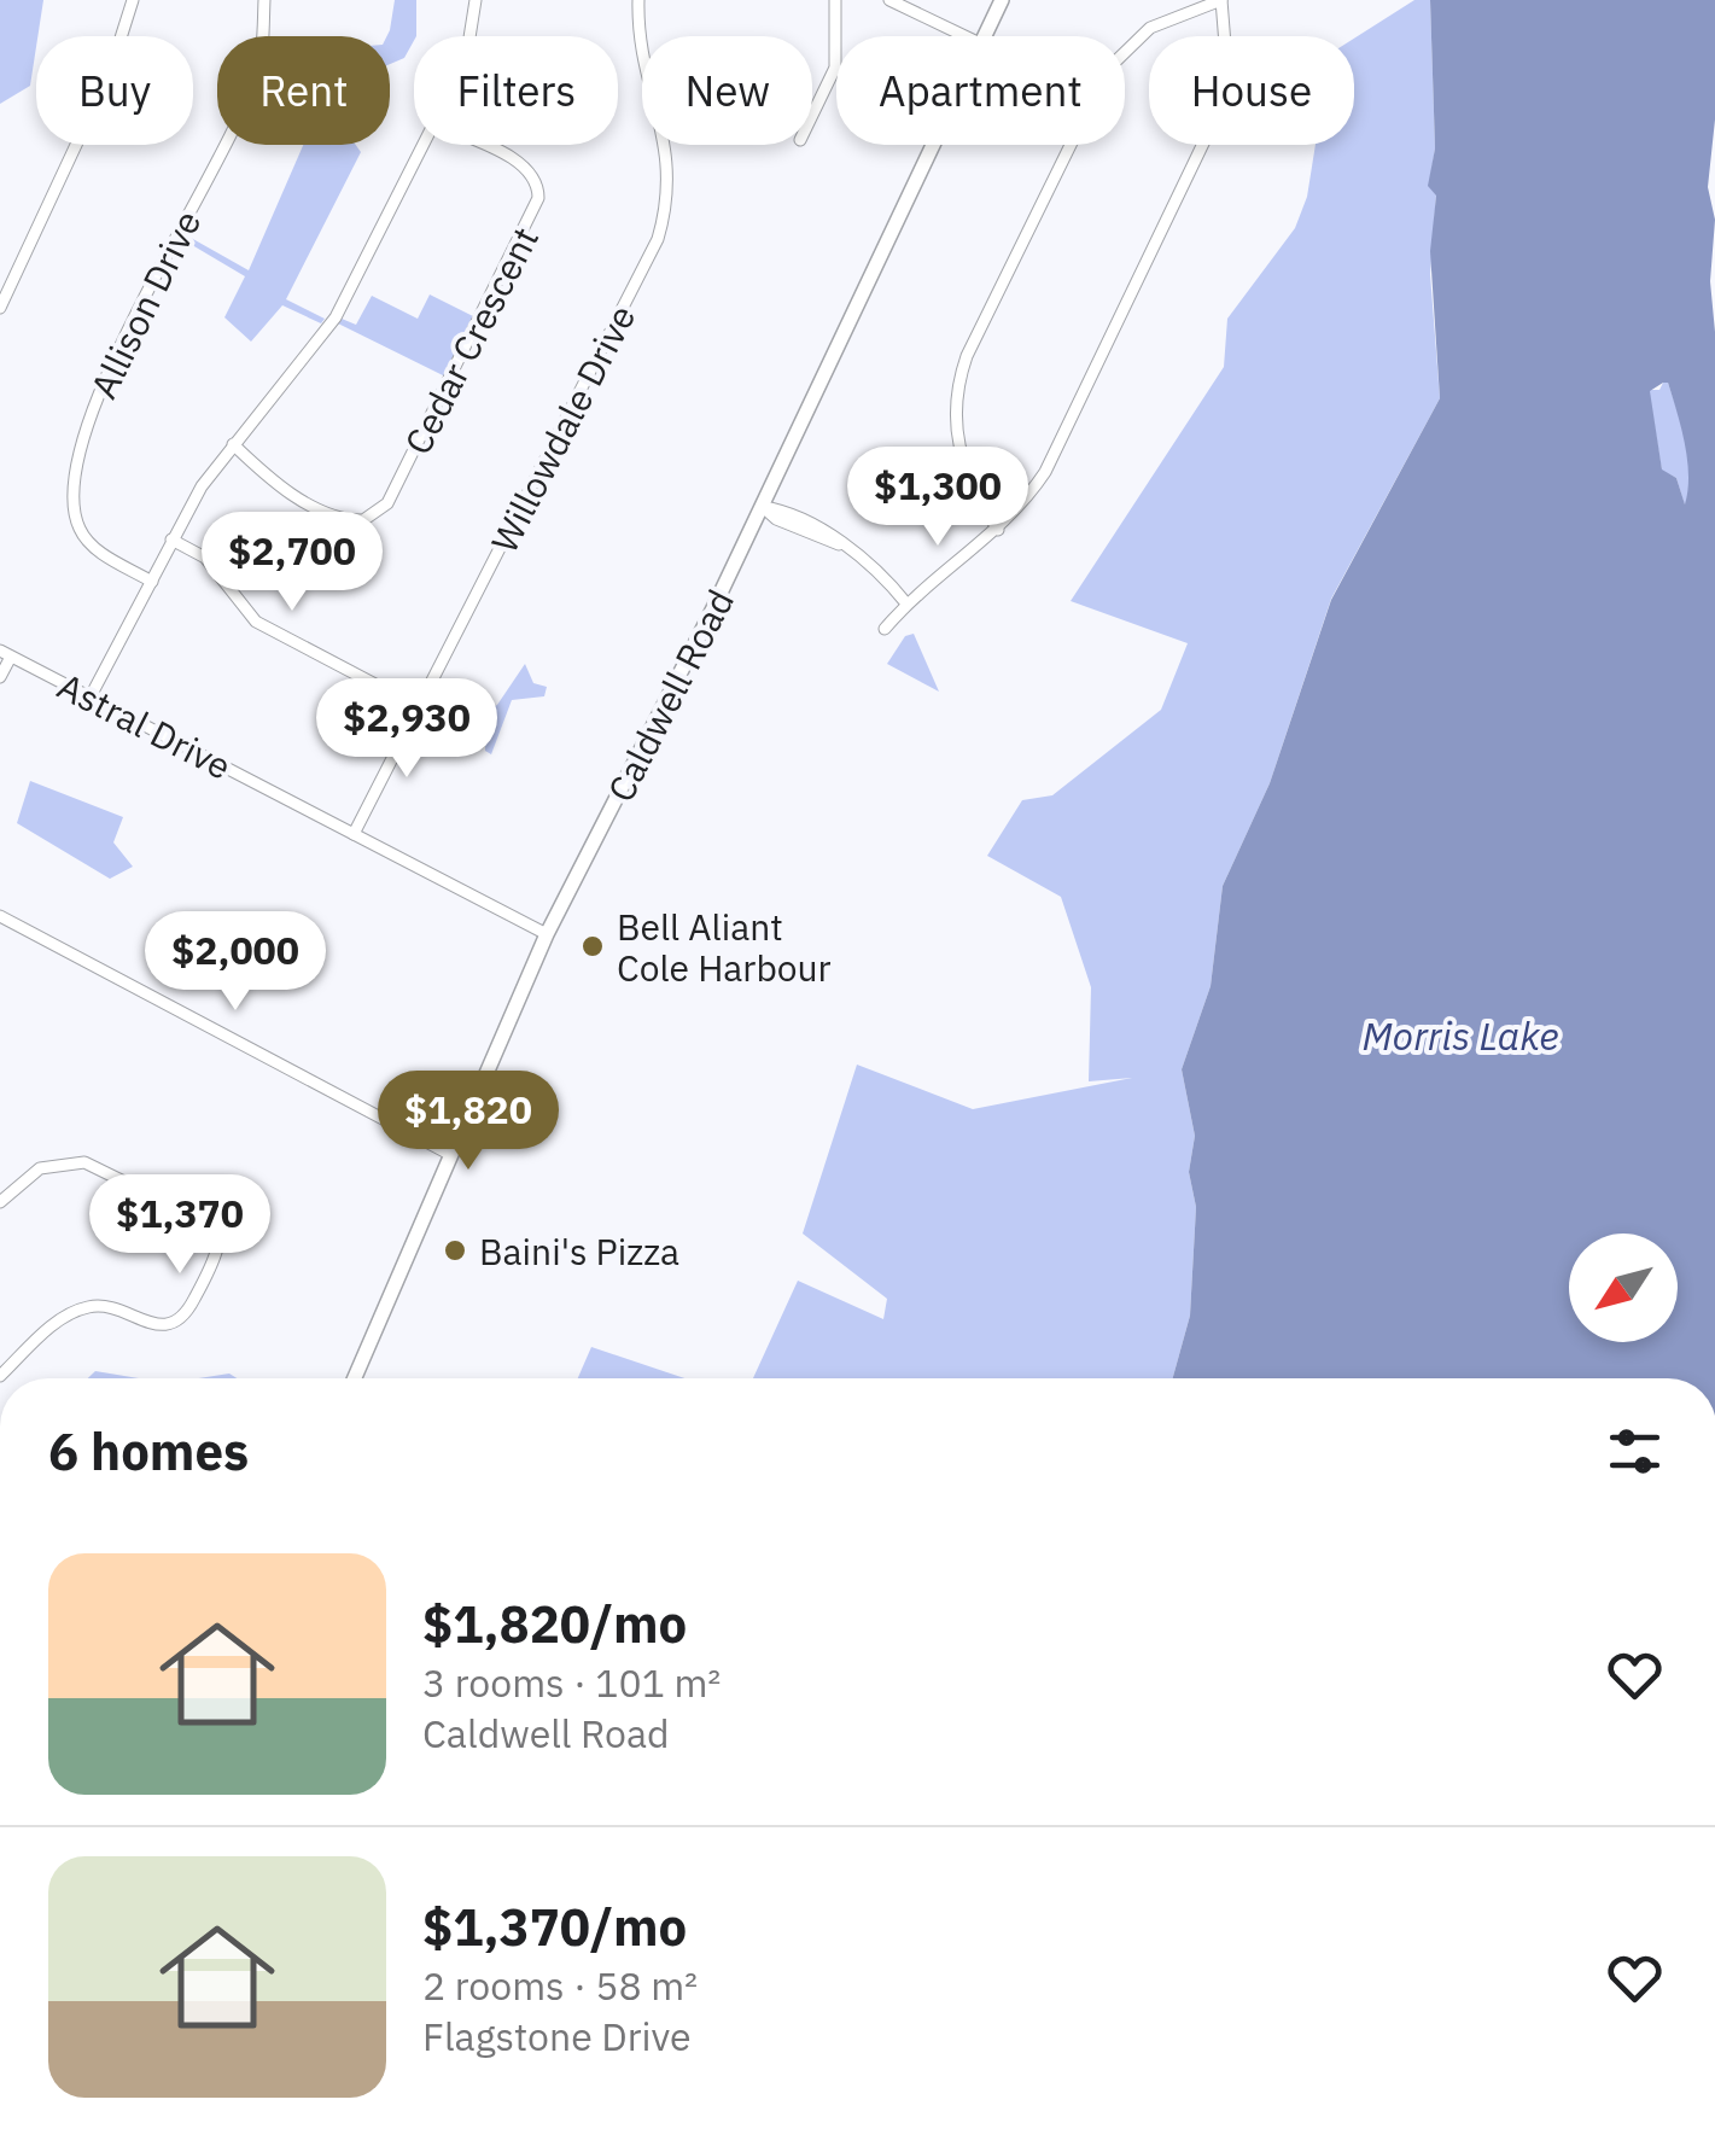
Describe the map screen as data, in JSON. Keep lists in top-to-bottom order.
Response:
{
  "streets": {
    "street": [
      "Allison Drive",
      "Cedar Crescent",
      "Willowdale Drive",
      "Caldwell Road",
      "Astral Drive"
    ]
  },
  "crossings": [
    ["Willowdale Drive", "Astral Drive"],
    ["Caldwell Road", "Astral Drive"]
  ],
  "water": ["Morris Lake"],
  "places": ["Bell Aliant Cole Harbour", "Baini's Pizza"],
  "north": "bottom left",
  "page": {
    "chip": [
      "Buy",
      "Rent",
      "Filters",
      "New",
      "Apartment",
      "House"
    ],
    "price": [
      "$1,300",
      "$2,700",
      "$2,930",
      "$2,000",
      "$1,820",
      "$1,370"
    ],
    "heading": "6 homes",
    "list": [
      {
        "name": "$1,820/mo",
        "note": "3 rooms · 101 m² · Caldwell Road"
      },
      {
        "name": "$1,370/mo",
        "note": "2 rooms · 58 m² · Flagstone Drive"
      }
    ]
  }
}
